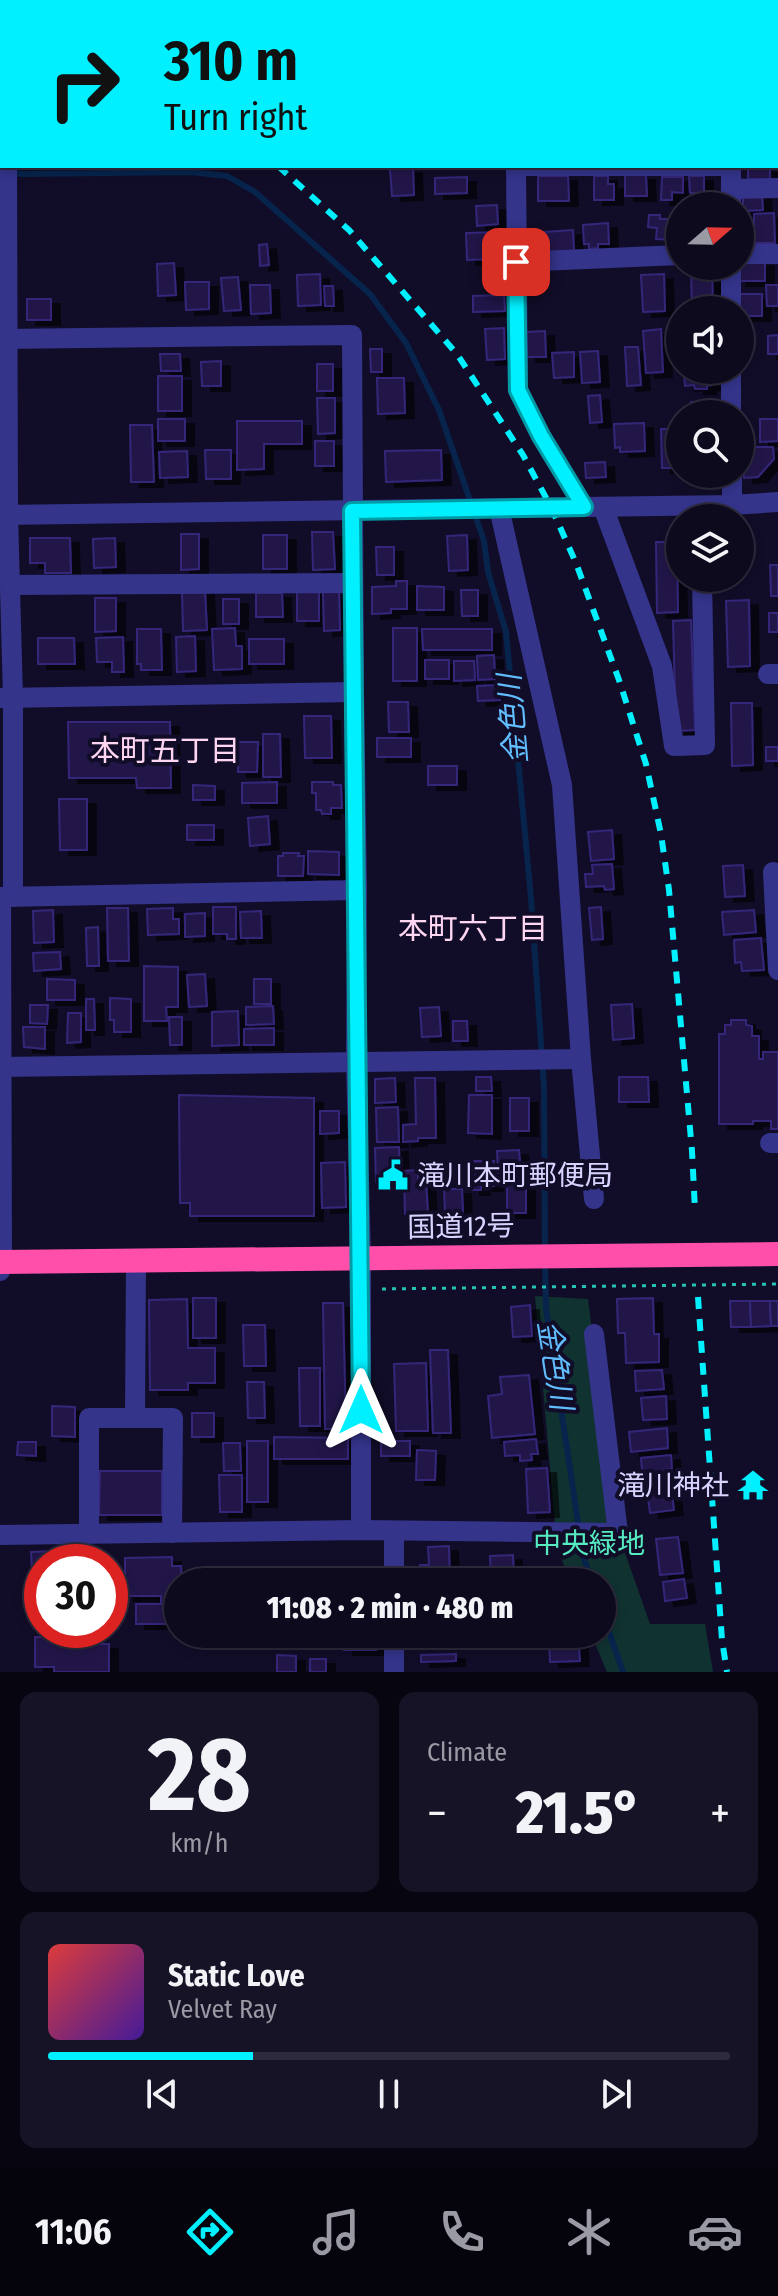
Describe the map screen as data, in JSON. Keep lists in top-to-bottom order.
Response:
{
  "streets": {
    "highway": ["国道12号"]
  },
  "districts": ["本町五丁目", "本町六丁目"],
  "water": ["金色川"],
  "parks": ["中央緑地"],
  "places": {
    "public building": ["滝川本町郵便局"],
    "temple": ["滝川神社"]
  },
  "north": "right",
  "page": {
    "turn": ["310 m", "Turn right"],
    "limit": "30",
    "trip": "11:08 · 2 min · 480 m",
    "tile": [
      ["28", "km/h"],
      "Climate"
    ],
    "heat": ["−", "21.5°", "+"],
    "song": ["Static Love", "Velvet Ray"],
    "tabs": "11:06"
  }
}
